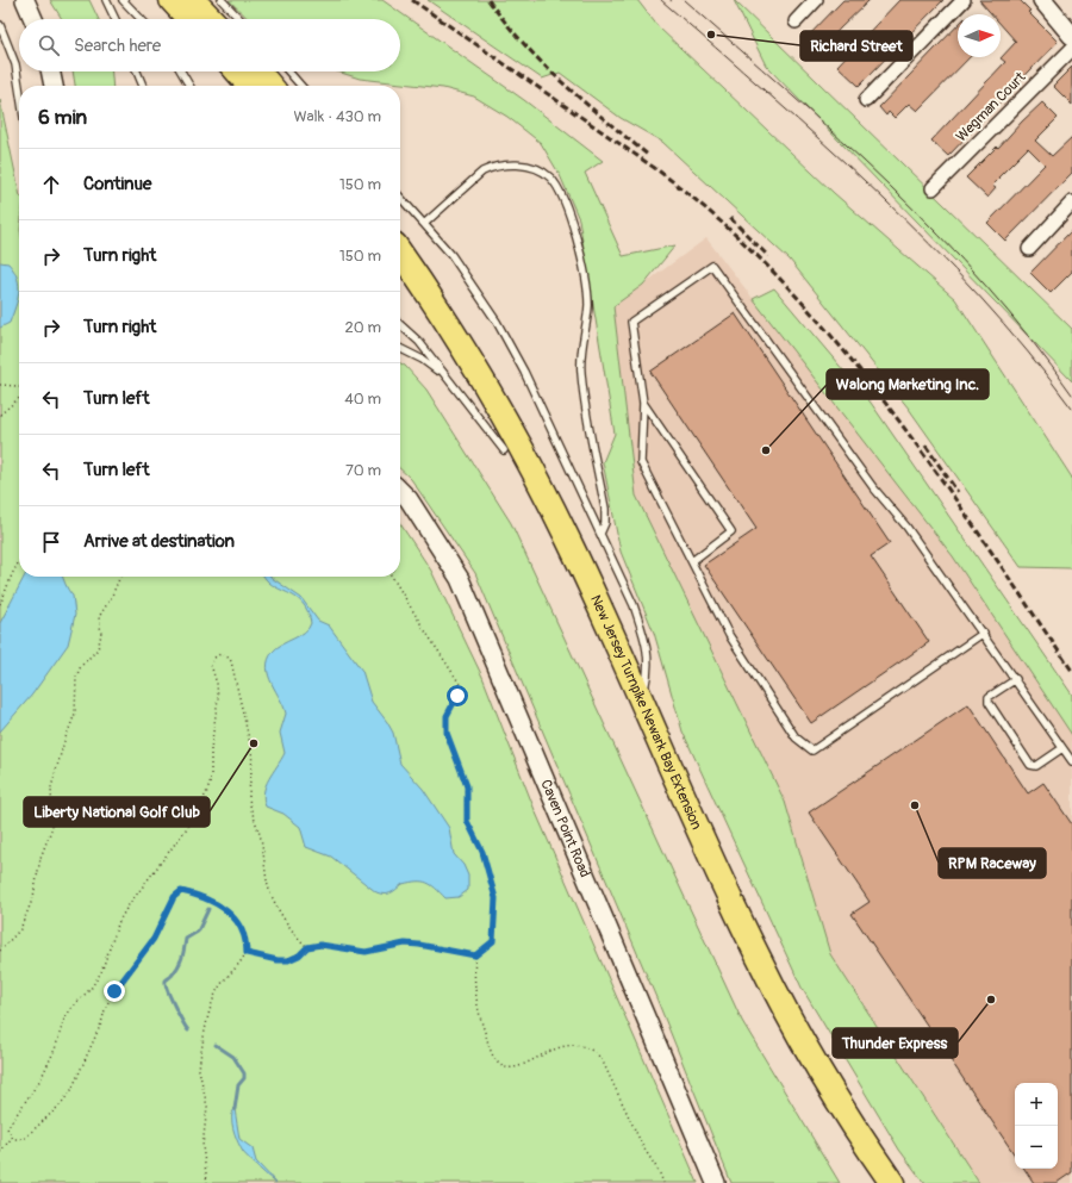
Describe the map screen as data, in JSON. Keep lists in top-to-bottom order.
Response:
{
  "streets": {
    "highway": ["New Jersey Turnpike Newark Bay Extension"],
    "street": ["Wegman Court", "Caven Point Road"]
  },
  "places": [
    "Richard Street",
    "Walong Marketing Inc.",
    "Liberty National Golf Club",
    "RPM Raceway",
    "Thunder Express"
  ],
  "north": "right",
  "page": {
    "search": "Search here",
    "heading": ["6 min", "Walk · 430 m"],
    "list": [
      ["Continue", "150 m"],
      ["Turn right", "150 m"],
      ["Turn right", "20 m"],
      ["Turn left", "40 m"],
      ["Turn left", "70 m"],
      "Arrive at destination"
    ],
    "map_buttons": ["+", "−"]
  }
}
